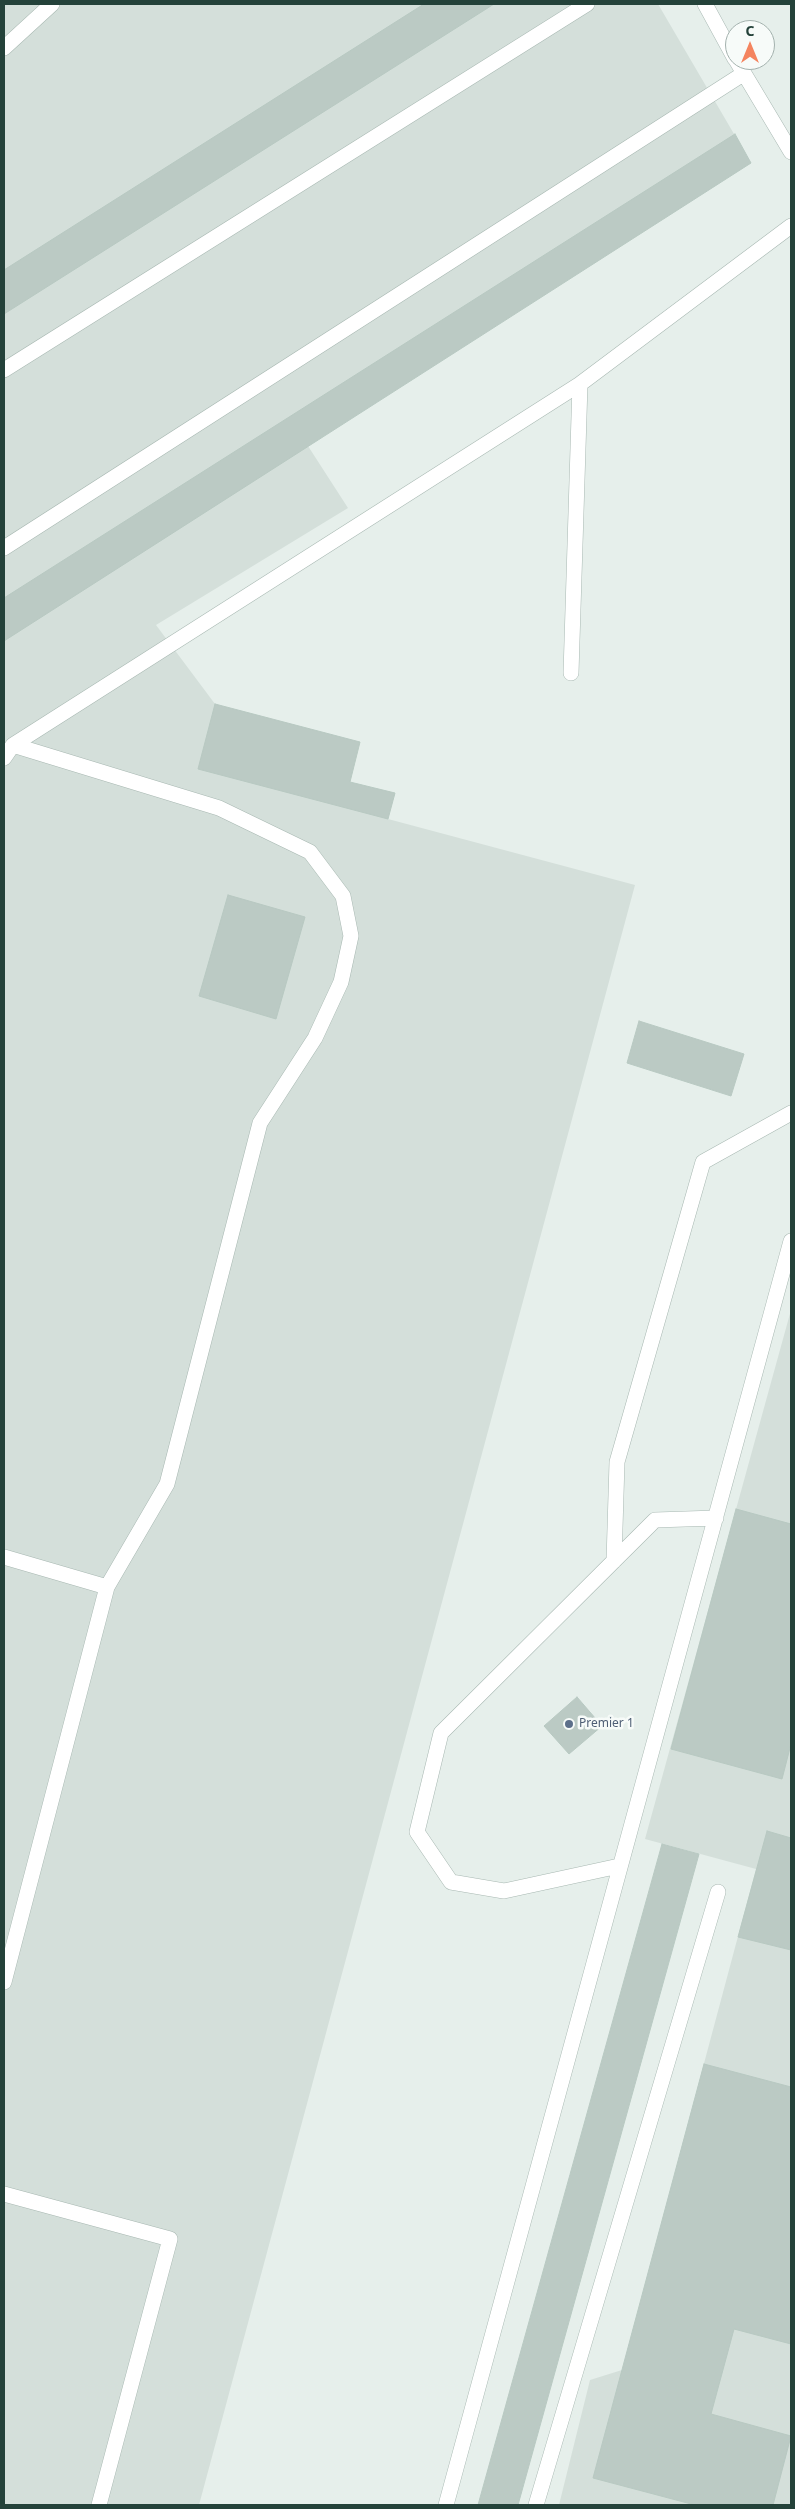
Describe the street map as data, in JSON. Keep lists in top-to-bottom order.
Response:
{
  "places": ["Premier 1"],
  "north": "top"
}
